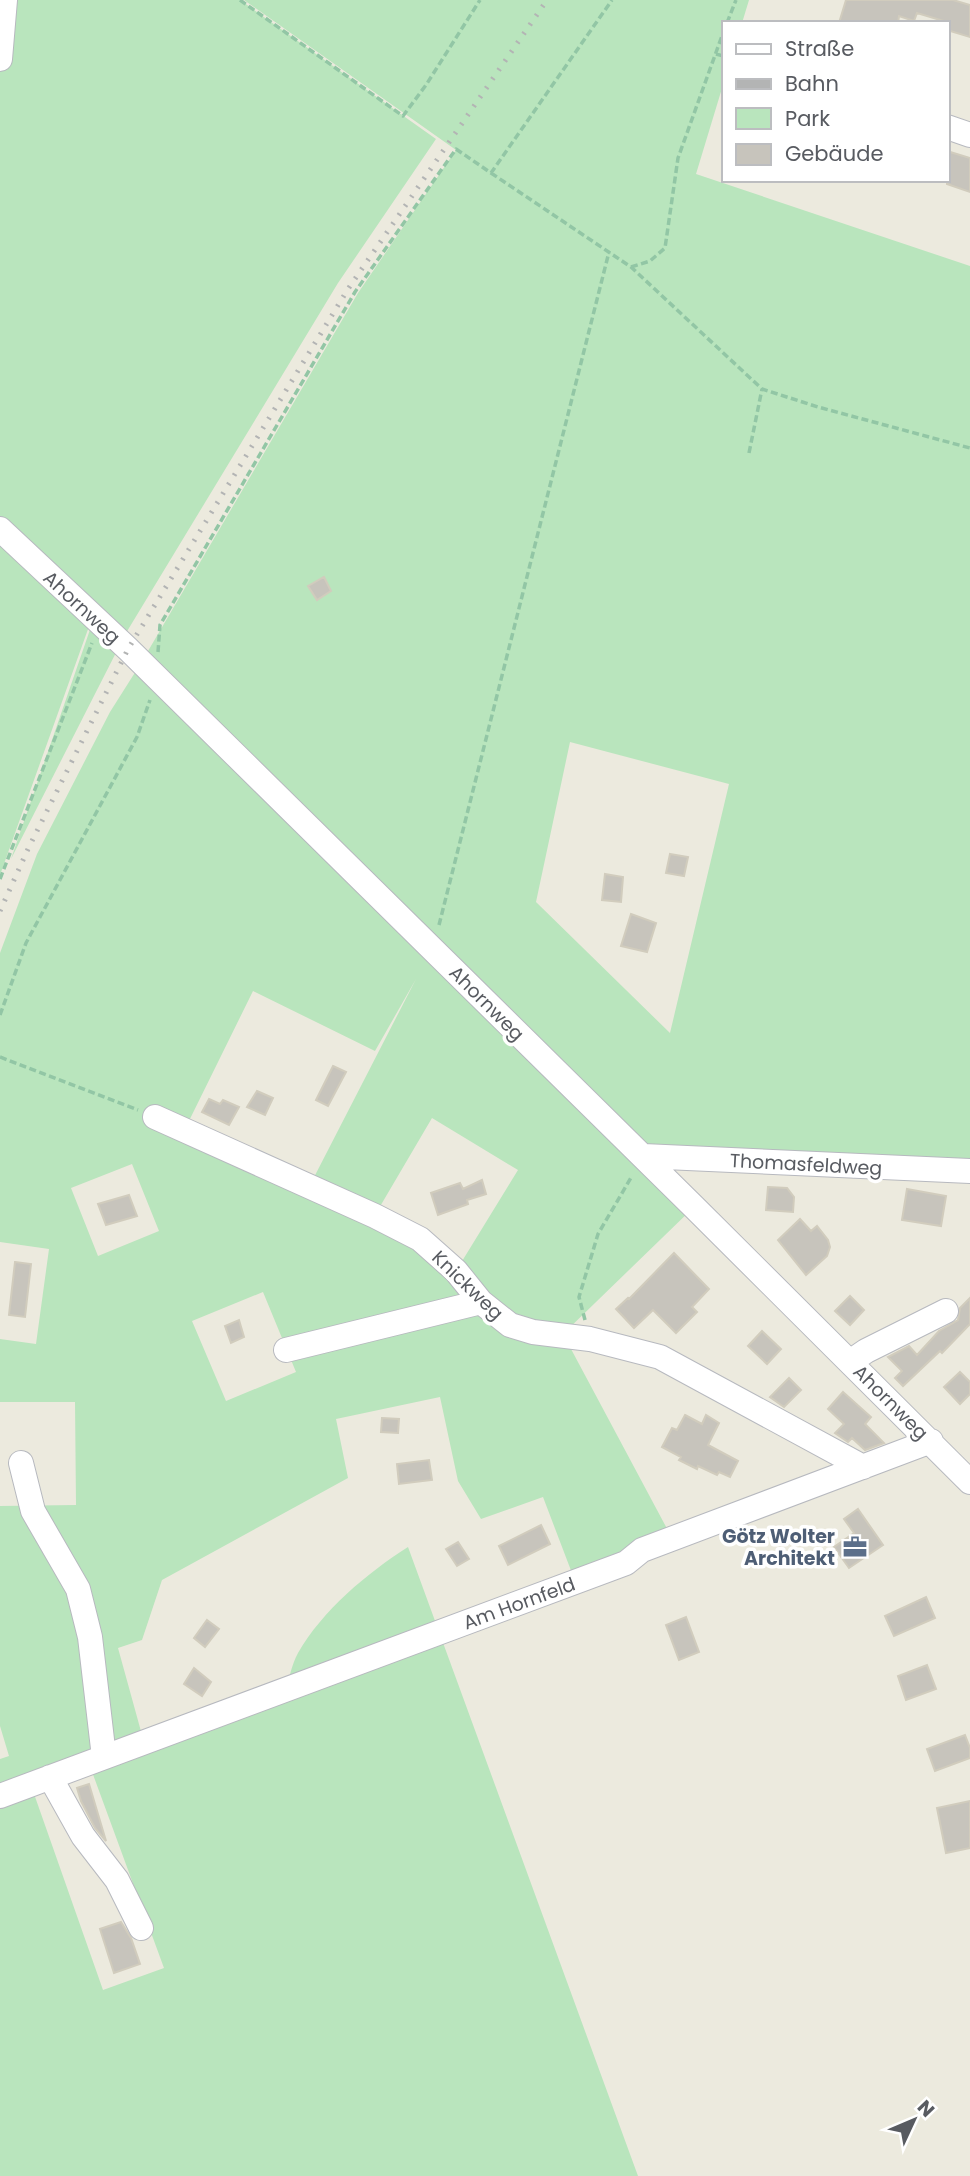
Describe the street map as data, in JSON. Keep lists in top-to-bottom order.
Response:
{
  "streets": {
    "street": [
      "Ahornweg",
      "Thomasfeldweg",
      "Knickweg",
      "Am Hornfeld"
    ]
  },
  "crossings": [
    ["Ahornweg", "Thomasfeldweg"],
    ["Ahornweg", "Am Hornfeld"],
    ["Knickweg", "Am Hornfeld"]
  ],
  "places": {
    "office": ["Götz Wolter Architekt"]
  },
  "legend": [
    "Straße",
    "Bahn",
    "Park",
    "Gebäude"
  ],
  "north": "top right"
}
